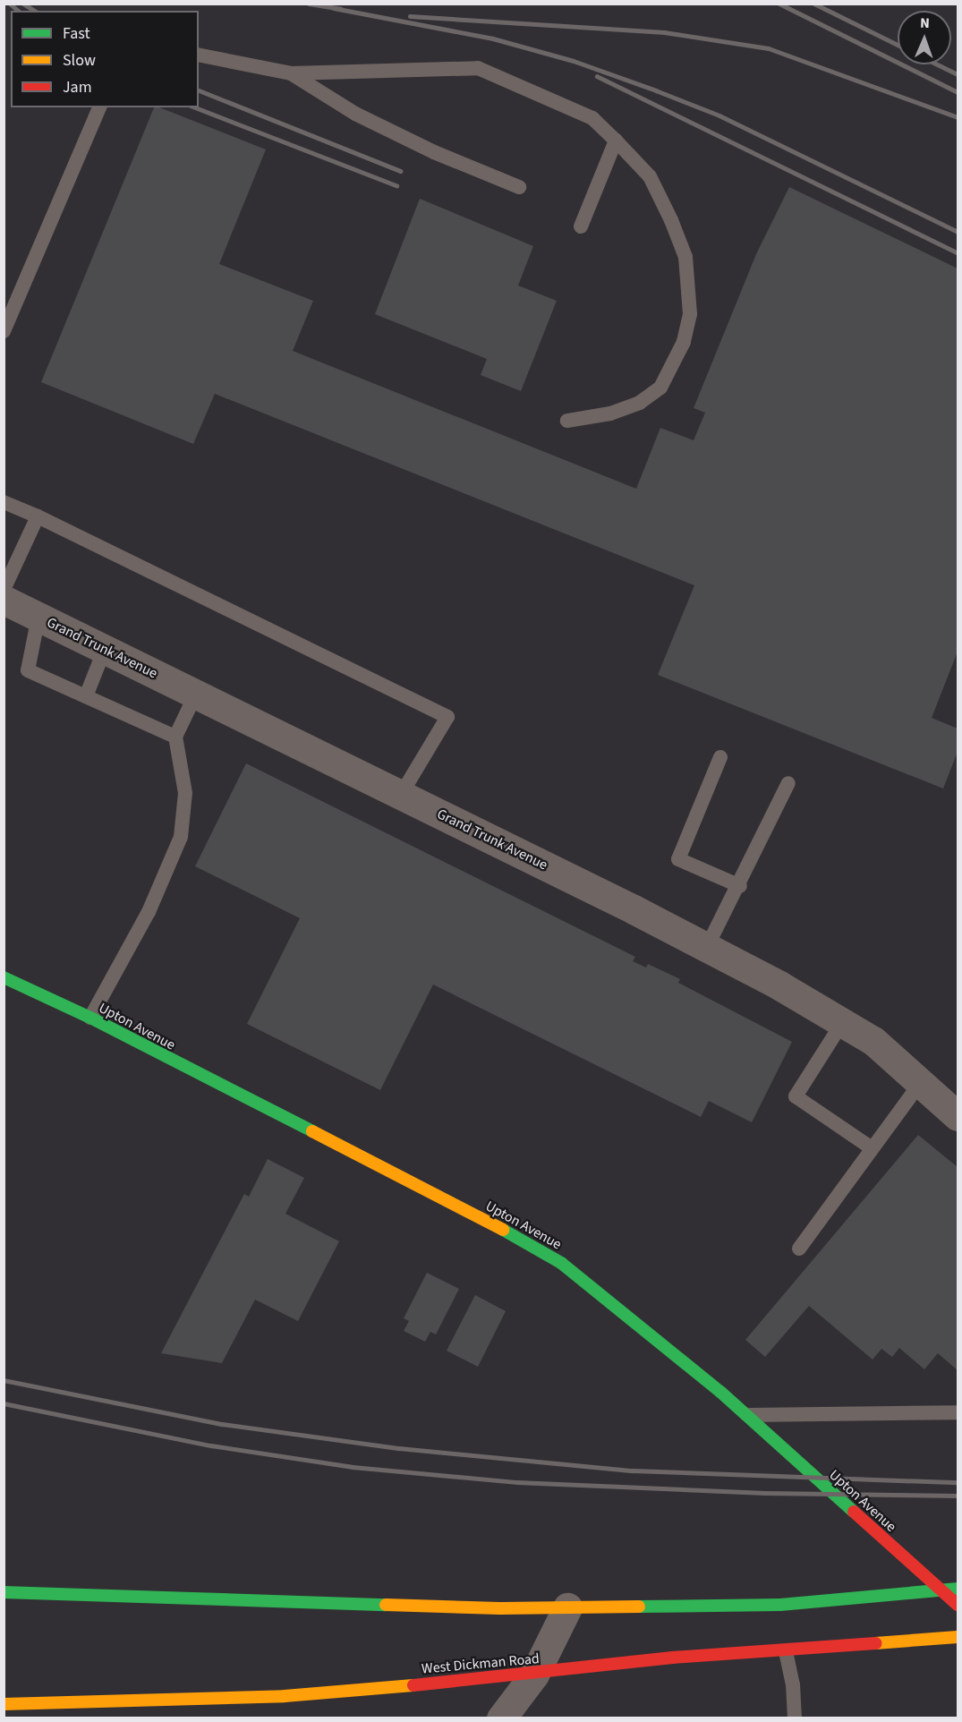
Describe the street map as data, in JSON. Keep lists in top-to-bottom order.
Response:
{
  "streets": {
    "main road": ["Upton Avenue", "West Dickman Road"],
    "street": ["Grand Trunk Avenue"]
  },
  "legend": ["Fast", "Slow", "Jam"],
  "north": "top"
}
